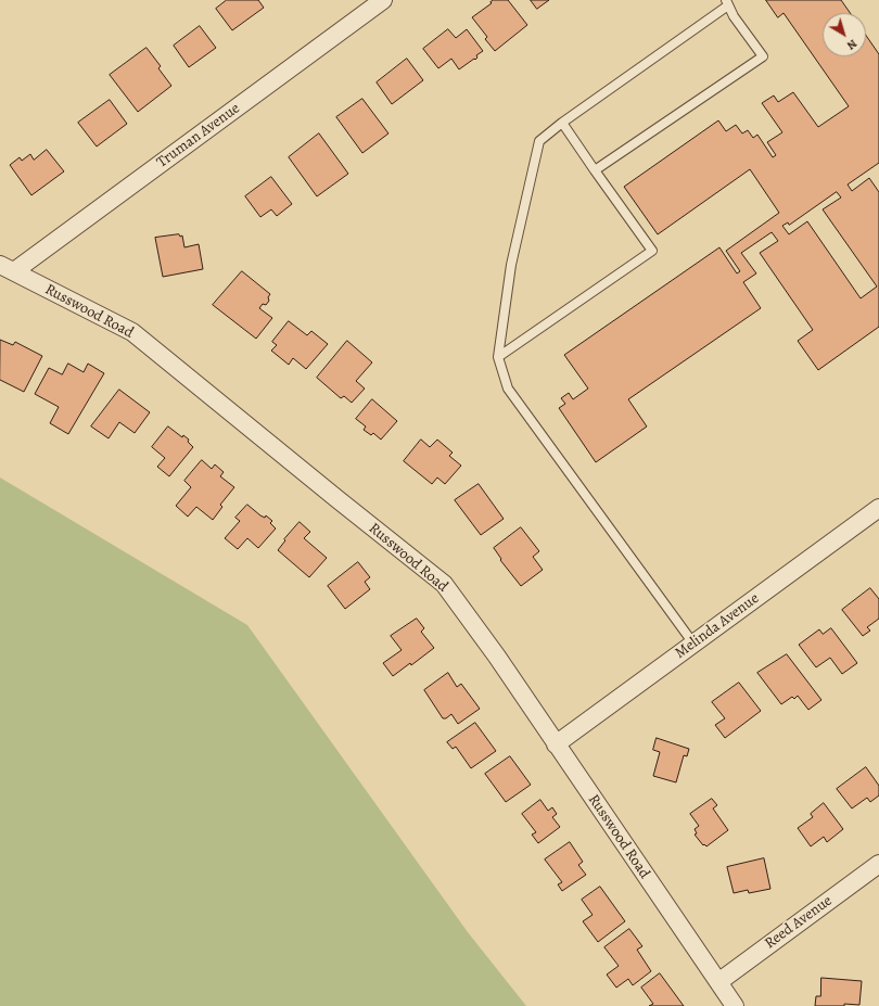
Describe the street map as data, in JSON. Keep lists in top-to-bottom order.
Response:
{
  "streets": {
    "street": [
      "Truman Avenue",
      "Russwood Road",
      "Melinda Avenue",
      "Reed Avenue"
    ]
  },
  "crossings": [
    ["Truman Avenue", "Russwood Road"],
    ["Russwood Road", "Melinda Avenue"],
    ["Russwood Road", "Reed Avenue"]
  ],
  "north": "bottom right"
}
